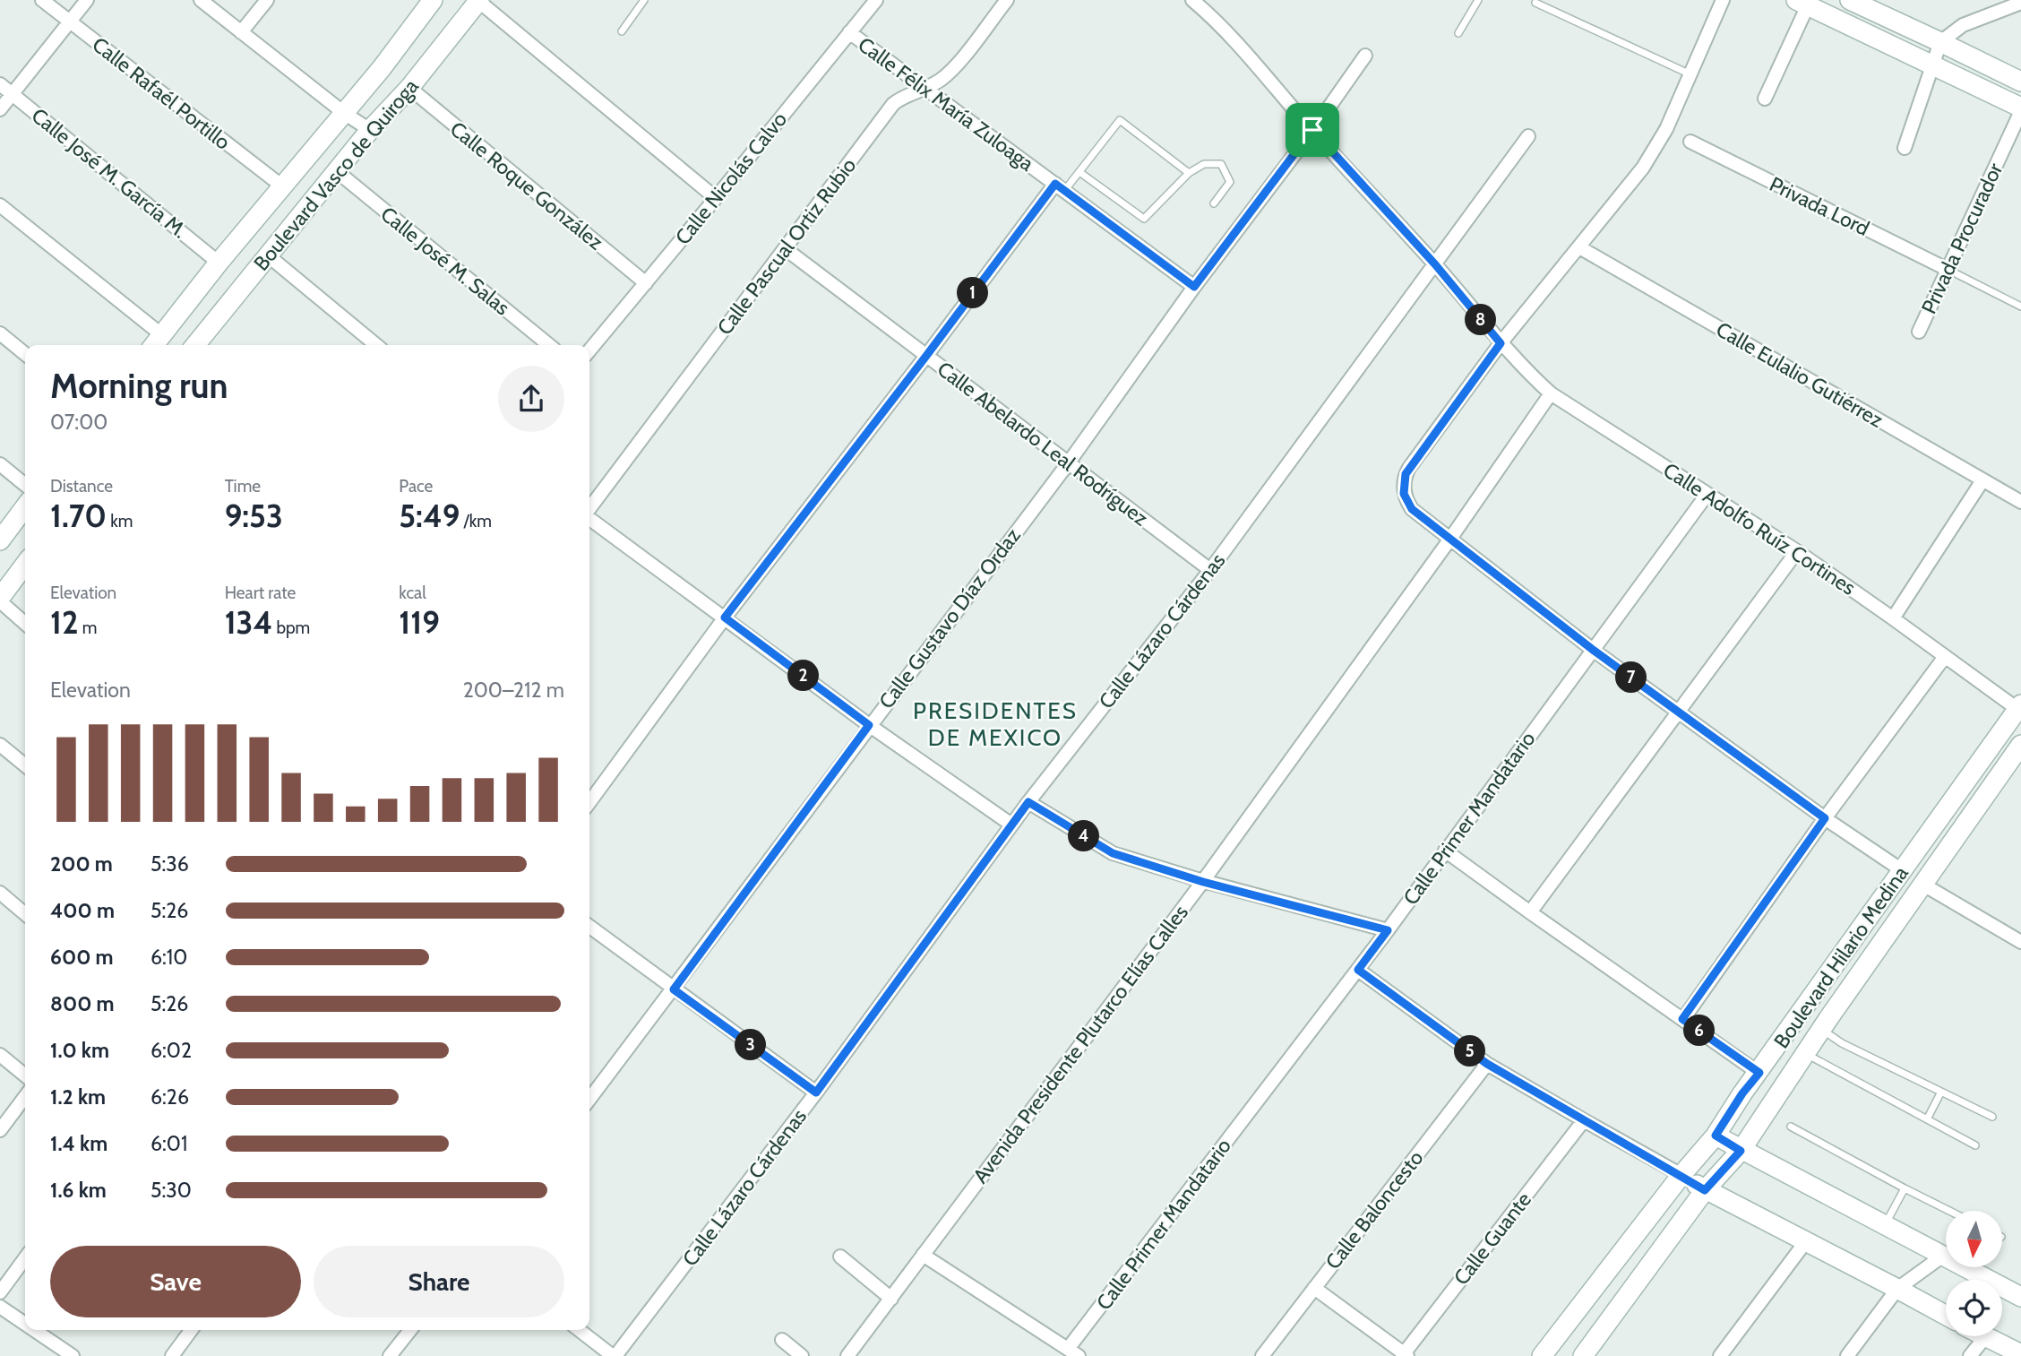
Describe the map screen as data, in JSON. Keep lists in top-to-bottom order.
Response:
{
  "streets": {
    "street": [
      "Calle Rafaél Portillo",
      "Calle Félix María Zuloaga",
      "Calle José M. García M.",
      "Boulevard Vasco de Quiroga",
      "Calle Nicolás Calvo",
      "Calle Roque González",
      "Privada Lord",
      "Privada Procurador",
      "Calle Pascual Ortiz Rubio",
      "Calle José M. Salas",
      "Calle Eulalio Gutiérrez",
      "Calle Abelardo Leal Rodríguez",
      "Calle Adolfo Ruíz Cortines",
      "Calle Gustavo Díaz Ordaz",
      "Calle Lázaro Cárdenas",
      "Calle Primer Mandatario",
      "Boulevard Hilario Medina",
      "Avenida Presidente Plutarco Elías Calles",
      "Calle Baloncesto",
      "Calle Guante"
    ]
  },
  "crossings": [
    ["Calle Rafaél Portillo", "Boulevard Vasco de Quiroga"],
    ["Calle Félix María Zuloaga", "Calle Nicolás Calvo"],
    ["Calle Félix María Zuloaga", "Calle Pascual Ortiz Rubio"],
    ["Calle Félix María Zuloaga", "Calle Gustavo Díaz Ordaz"],
    ["Calle José M. García M.", "Boulevard Vasco de Quiroga"],
    ["Boulevard Vasco de Quiroga", "Calle Roque González"],
    ["Boulevard Vasco de Quiroga", "Calle José M. Salas"],
    ["Calle Nicolás Calvo", "Calle Roque González"],
    ["Privada Lord", "Privada Procurador"],
    ["Calle Pascual Ortiz Rubio", "Calle Abelardo Leal Rodríguez"],
    ["Calle Abelardo Leal Rodríguez", "Calle Gustavo Díaz Ordaz"],
    ["Calle Abelardo Leal Rodríguez", "Calle Lázaro Cárdenas"],
    ["Calle Adolfo Ruíz Cortines", "Calle Gustavo Díaz Ordaz"],
    ["Calle Adolfo Ruíz Cortines", "Calle Lázaro Cárdenas"],
    ["Calle Adolfo Ruíz Cortines", "Calle Primer Mandatario"],
    ["Calle Adolfo Ruíz Cortines", "Boulevard Hilario Medina"],
    ["Calle Adolfo Ruíz Cortines", "Avenida Presidente Plutarco Elías Calles"]
  ],
  "districts": ["PRESIDENTES DE MEXICO"],
  "north": "bottom",
  "page": {
    "pins": [
      "1",
      "8",
      "2",
      "7",
      "4",
      "6",
      "3",
      "5"
    ],
    "heading": ["Morning run", "07:00"],
    "stats": [
      ["Distance", "1.70 km"],
      ["Time", "9:53"],
      ["Pace", "5:49 /km"],
      ["Elevation", "12 m"],
      ["Heart rate", "134 bpm"],
      ["kcal", "119"]
    ],
    "chart": ["Elevation", "200–212 m"],
    "list": [
      {
        "name": "200 m",
        "note": "5:36"
      },
      {
        "name": "400 m",
        "note": "5:26"
      },
      {
        "name": "600 m",
        "note": "6:10"
      },
      {
        "name": "800 m",
        "note": "5:26"
      },
      {
        "name": "1.0 km",
        "note": "6:02"
      },
      {
        "name": "1.2 km",
        "note": "6:26"
      },
      {
        "name": "1.4 km",
        "note": "6:01"
      },
      {
        "name": "1.6 km",
        "note": "5:30"
      }
    ],
    "buttons": ["Save", "Share"]
  }
}
